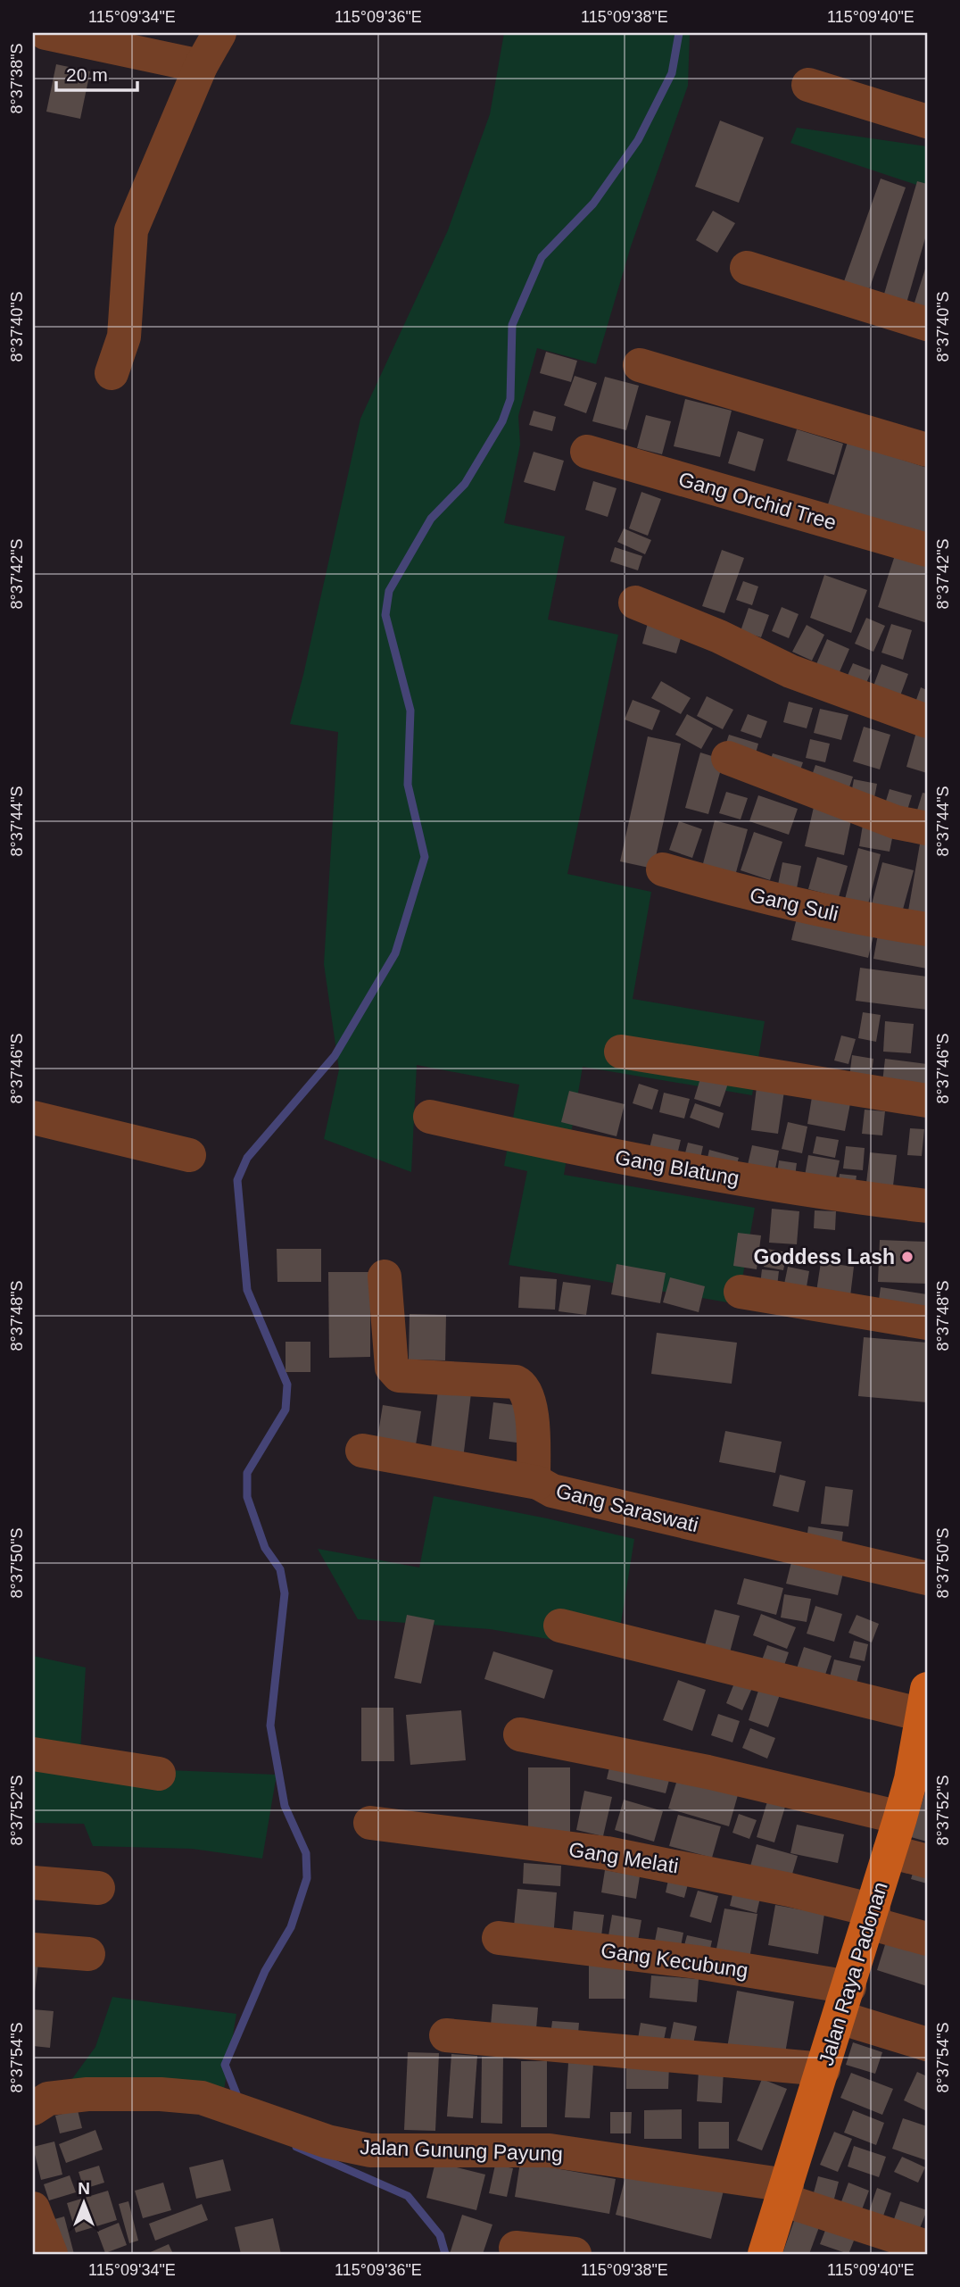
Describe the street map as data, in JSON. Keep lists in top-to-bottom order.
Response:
{
  "streets": {
    "main road": ["Jalan Raya Padonan"],
    "street": [
      "Gang Orchid Tree",
      "Gang Suli",
      "Gang Blatung",
      "Gang Saraswati",
      "Gang Melati",
      "Gang Kecubung",
      "Jalan Gunung Payung"
    ]
  },
  "crossings": [
    ["Gang Melati", "Jalan Raya Padonan"],
    ["Gang Kecubung", "Jalan Raya Padonan"],
    ["Jalan Raya Padonan", "Jalan Gunung Payung"]
  ],
  "places": ["Goddess Lash"],
  "scale_bar": "20 m",
  "north": "top",
  "coordinates": [
    "115°09'34\"E",
    "115°09'36\"E",
    "115°09'38\"E",
    "115°09'40\"E",
    "8°37'38\"S",
    "8°37'40\"S",
    "8°37'42\"S",
    "8°37'44\"S",
    "8°37'46\"S",
    "8°37'48\"S",
    "8°37'50\"S",
    "8°37'52\"S",
    "8°37'54\"S"
  ]
}
